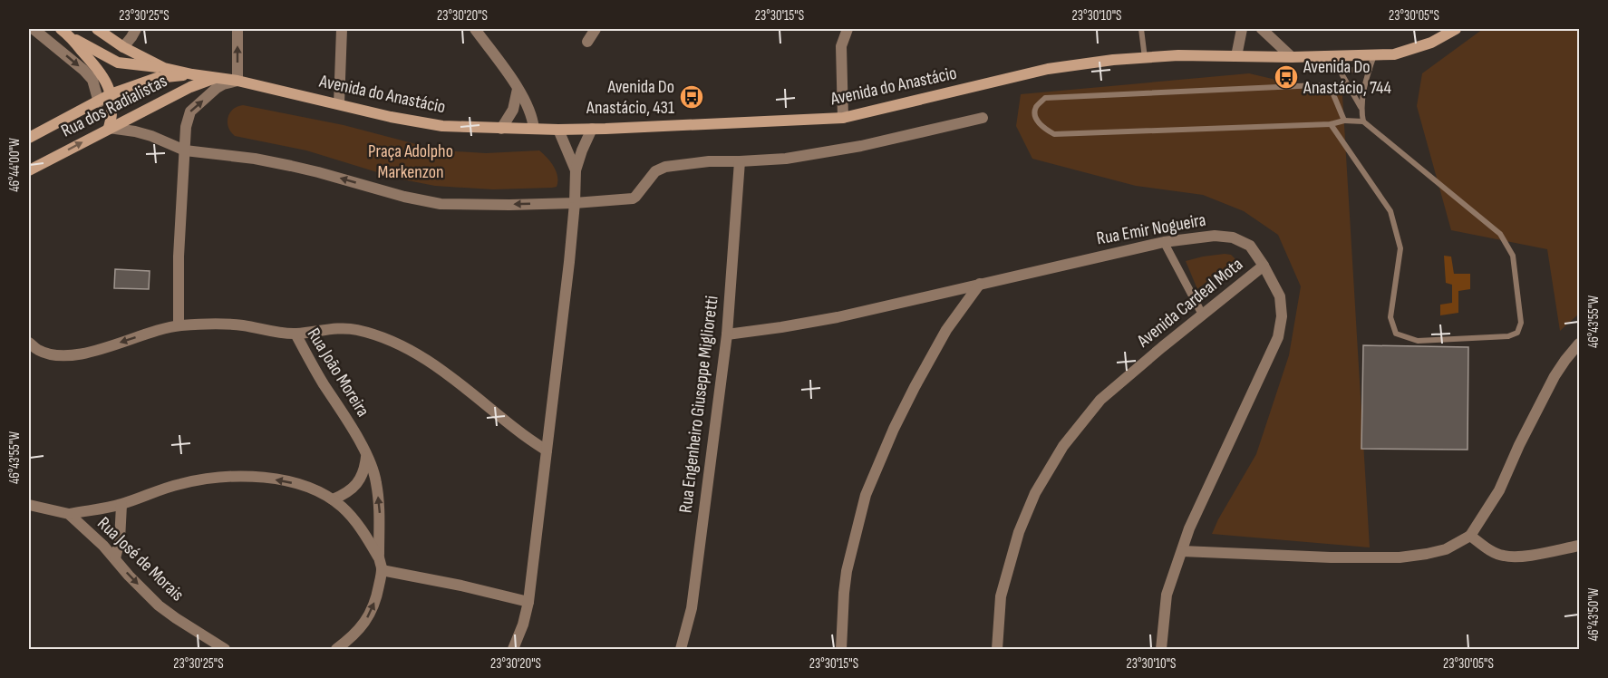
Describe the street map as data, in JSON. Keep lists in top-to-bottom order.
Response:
{
  "streets": {
    "main road": ["Avenida do Anastácio", "Rua dos Radialistas"],
    "street": [
      "Rua Emir Nogueira",
      "Avenida Cardeal Mota",
      "Rua João Moreira",
      "Rua Engenheiro Giuseppe Miglioretti",
      "Rua José de Morais"
    ]
  },
  "crossings": [
    ["Avenida do Anastácio", "Rua dos Radialistas"],
    ["Rua Emir Nogueira", "Avenida Cardeal Mota"],
    ["Rua Emir Nogueira", "Rua Engenheiro Giuseppe Miglioretti"]
  ],
  "one_way": ["Rua José de Morais"],
  "parks": ["Praça Adolpho Markenzon"],
  "places": {
    "bus stop": ["Avenida Do Anastácio, 744", "Avenida Do Anastácio, 431"]
  },
  "coordinates": [
    "23°30'25\"S",
    "23°30'20\"S",
    "23°30'15\"S",
    "23°30'10\"S",
    "23°30'05\"S",
    "46°44'00\"W",
    "46°43'55\"W",
    "46°43'50\"W"
  ]
}
